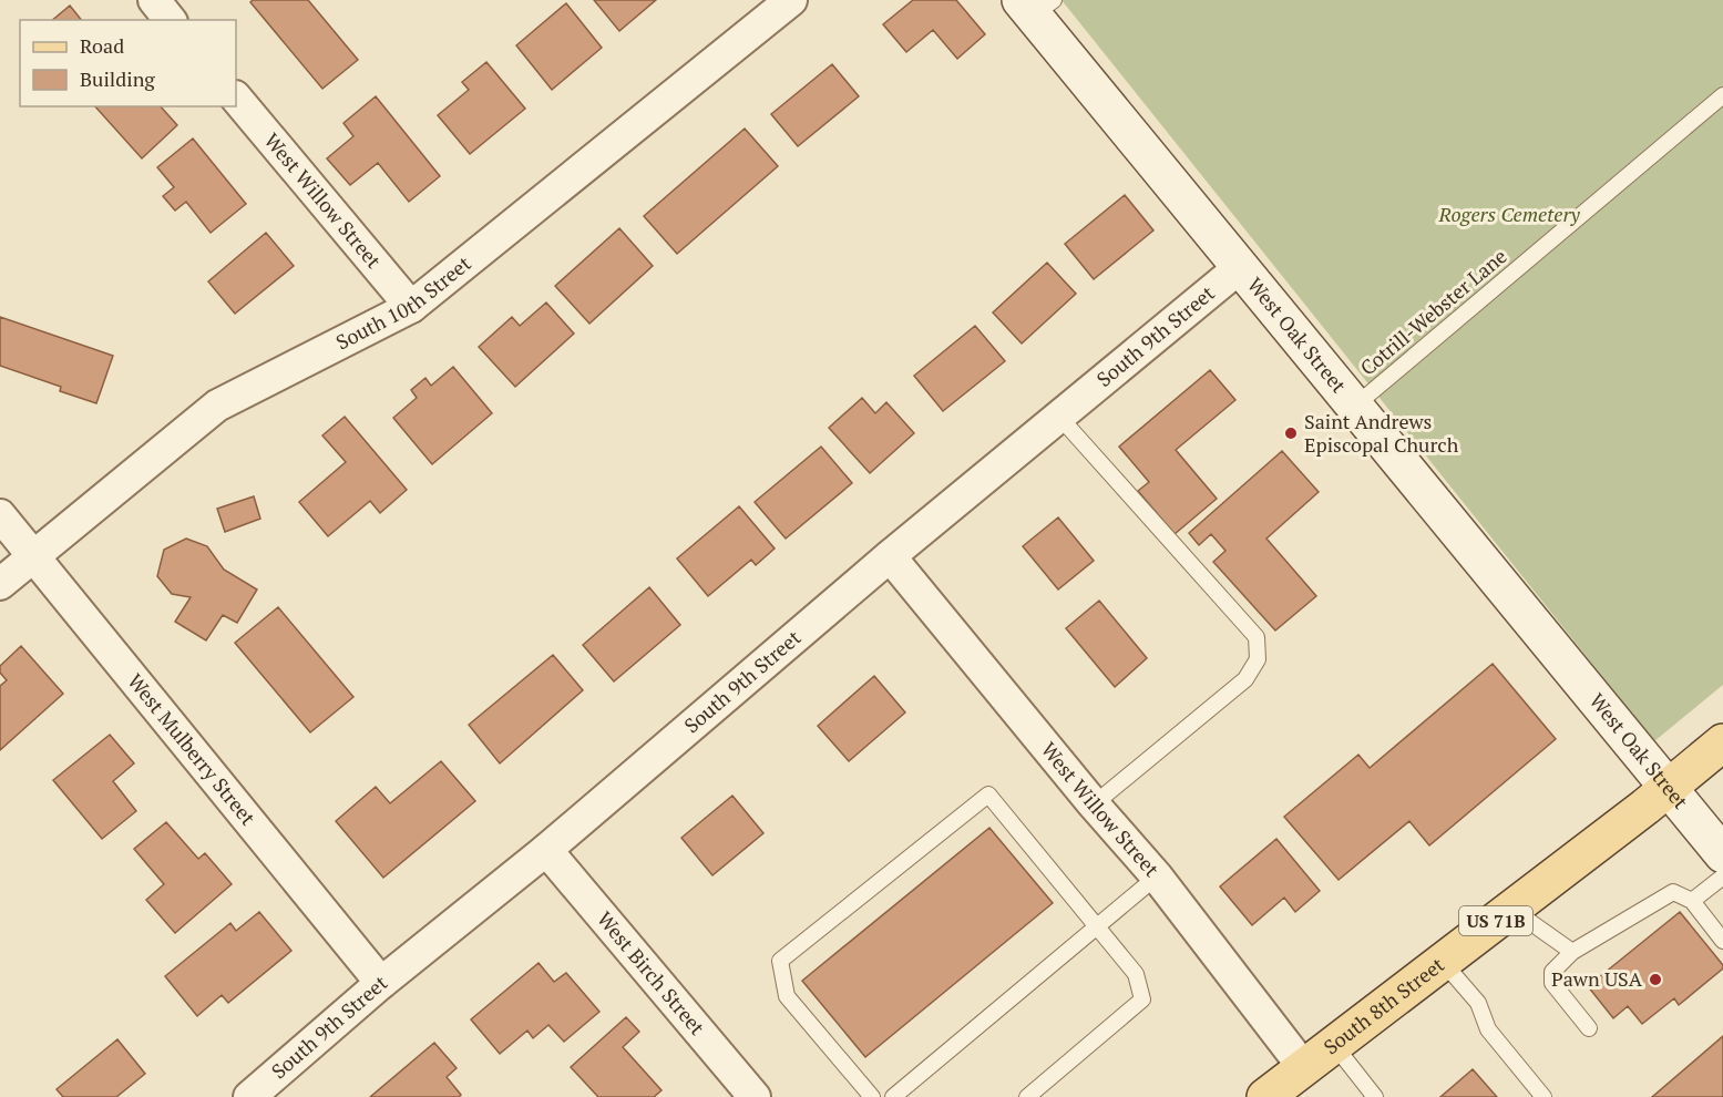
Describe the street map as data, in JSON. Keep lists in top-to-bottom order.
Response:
{
  "streets": {
    "main road": ["US 71B", "South 8th Street"],
    "street": [
      "West Willow Street",
      "South 10th Street",
      "South 9th Street",
      "West Oak Street",
      "West Mulberry Street",
      "West Birch Street"
    ],
    "lane": ["Cotrill-Webster Lane"]
  },
  "crossings": [
    ["West Willow Street", "South 10th Street"],
    ["West Willow Street", "South 9th Street"],
    ["West Willow Street", "South 8th Street"],
    ["South 10th Street", "West Mulberry Street"],
    ["Cotrill-Webster Lane", "West Oak Street"],
    ["South 9th Street", "West Oak Street"],
    ["South 9th Street", "West Mulberry Street"],
    ["South 9th Street", "West Birch Street"],
    ["West Oak Street", "South 8th Street"]
  ],
  "parks": ["Rogers Cemetery"],
  "places": ["Saint Andrews Episcopal Church", "Pawn USA"],
  "legend": ["Road", "Building"]
}
